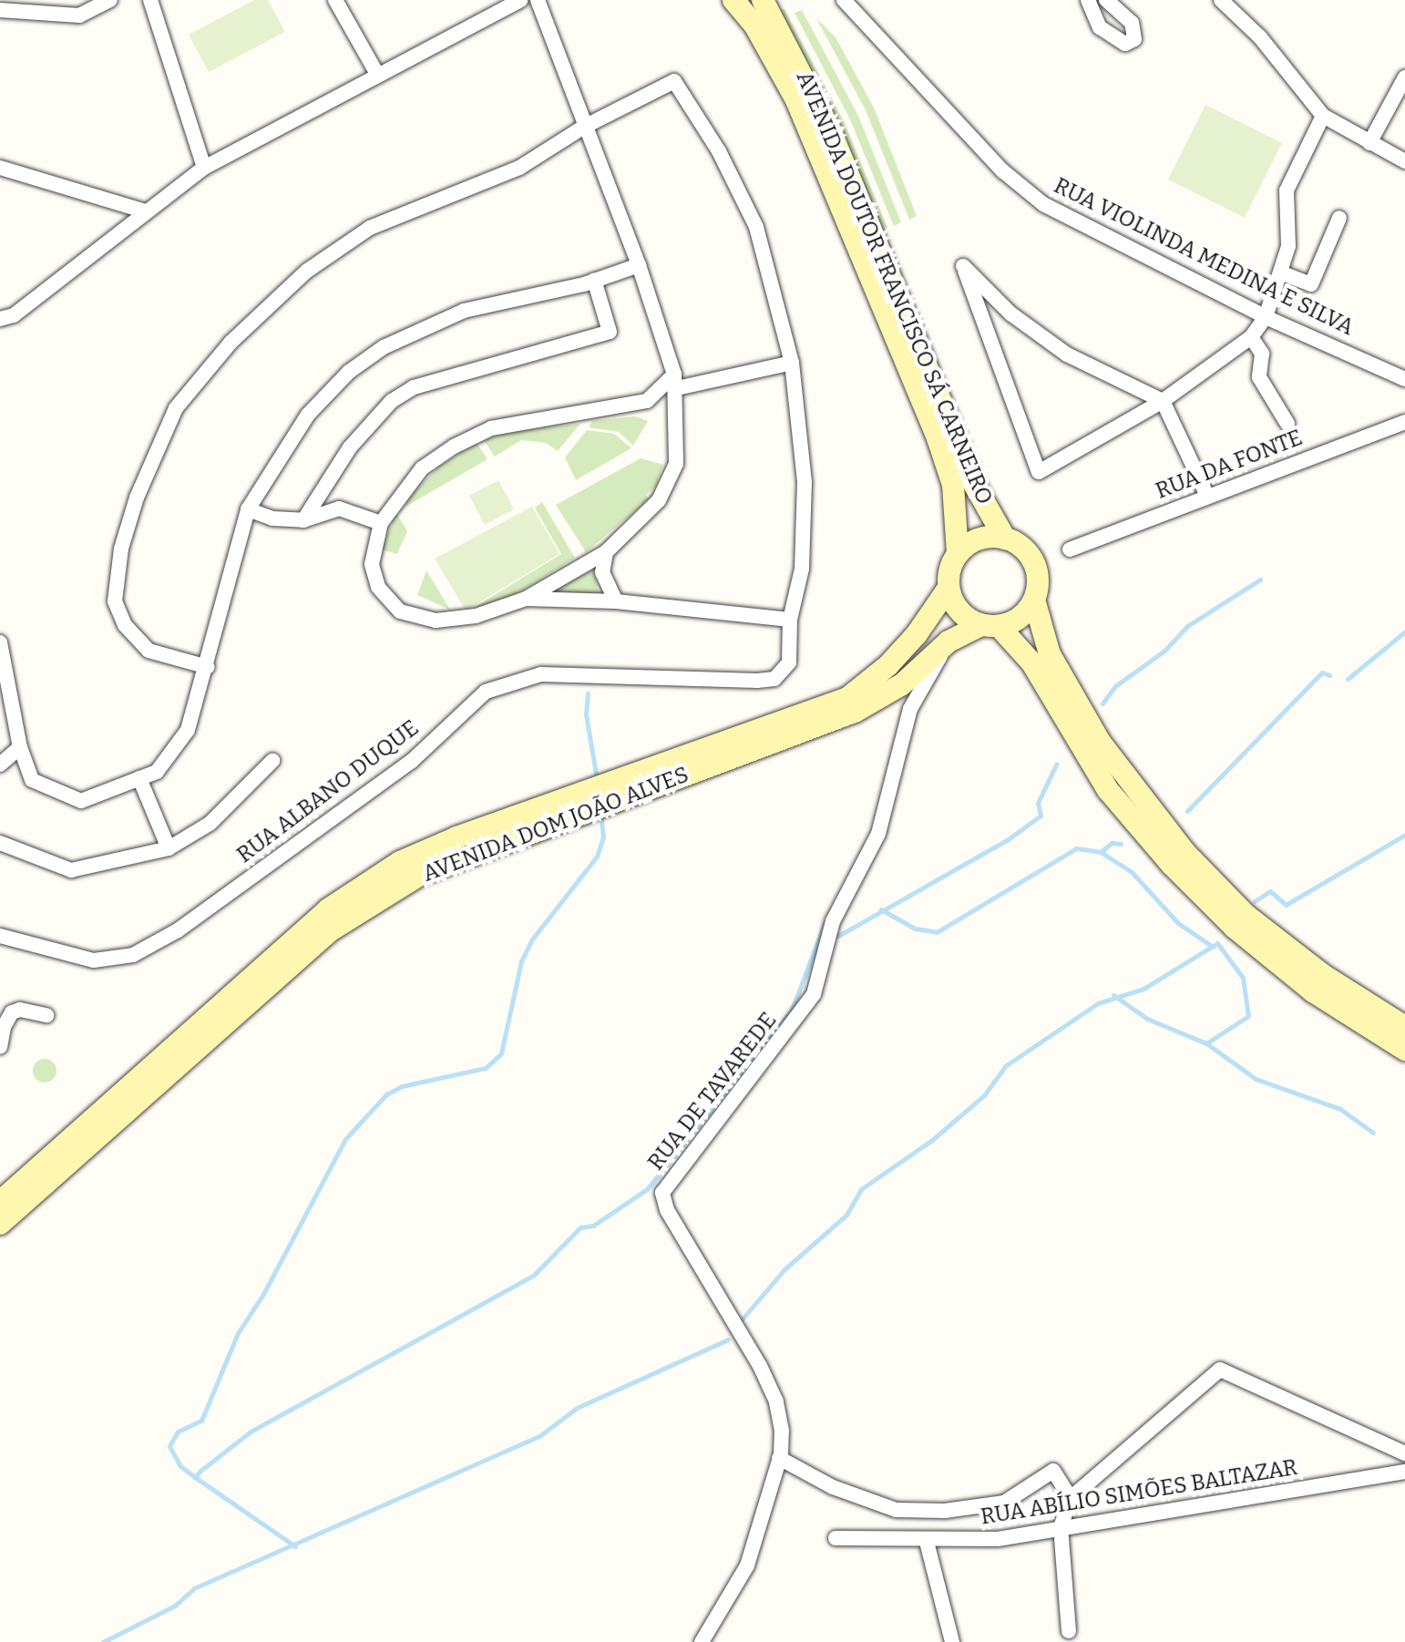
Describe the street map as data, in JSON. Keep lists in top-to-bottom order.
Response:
{
  "streets": {
    "main road": ["AVENIDA DOUTOR FRANCISCO SÁ CARNEIRO", "AVENIDA DOM JOÃO ALVES"],
    "street": [
      "RUA VIOLINDA MEDINA E SILVA",
      "RUA DA FONTE",
      "RUA ALBANO DUQUE",
      "RUA DE TAVAREDE",
      "RUA ABÍLIO SIMÕES BALTAZAR"
    ]
  },
  "crossings": [
    ["AVENIDA DOUTOR FRANCISCO SÁ CARNEIRO", "AVENIDA DOM JOÃO ALVES"],
    ["AVENIDA DOM JOÃO ALVES", "RUA DE TAVAREDE"]
  ]
}
